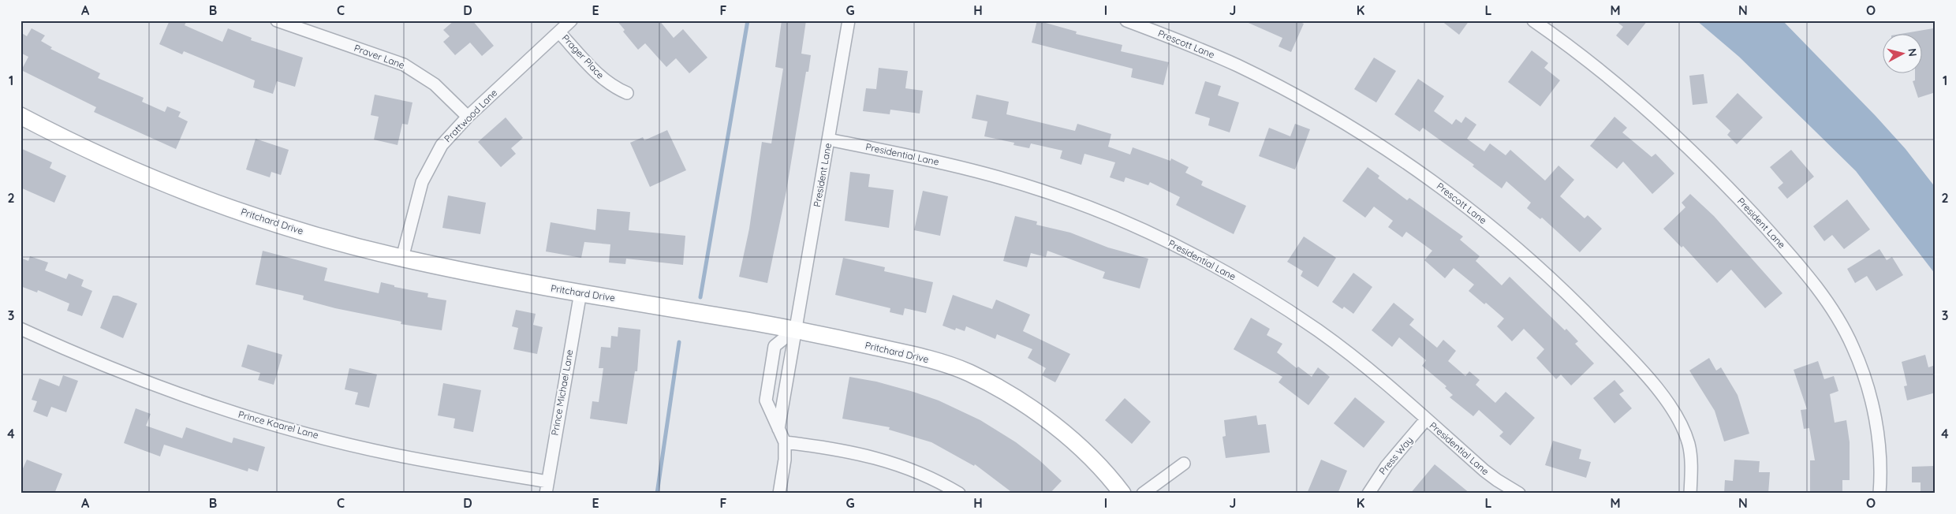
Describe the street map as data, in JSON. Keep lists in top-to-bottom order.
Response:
{
  "streets": {
    "street": [
      "Prescott Lane",
      "Praver Lane",
      "Prager Place",
      "Prattwood Lane",
      "Presidential Lane",
      "President Lane",
      "Pritchard Drive",
      "Prince Michael Lane",
      "Prince Kaarel Lane",
      "Press Way"
    ]
  },
  "crossings": [
    ["Praver Lane", "Prattwood Lane"],
    ["Prager Place", "Prattwood Lane"],
    ["Prattwood Lane", "Pritchard Drive"],
    ["Presidential Lane", "President Lane"],
    ["Presidential Lane", "Press Way"],
    ["President Lane", "Pritchard Drive"],
    ["Pritchard Drive", "Prince Michael Lane"],
    ["Prince Michael Lane", "Prince Kaarel Lane"]
  ],
  "north": "right",
  "grid": {
    "columns": [
      "A",
      "B",
      "C",
      "D",
      "E",
      "F",
      "G",
      "H",
      "I",
      "J",
      "K",
      "L",
      "M",
      "N",
      "O"
    ],
    "rows": [
      "1",
      "2",
      "3",
      "4"
    ]
  }
}
